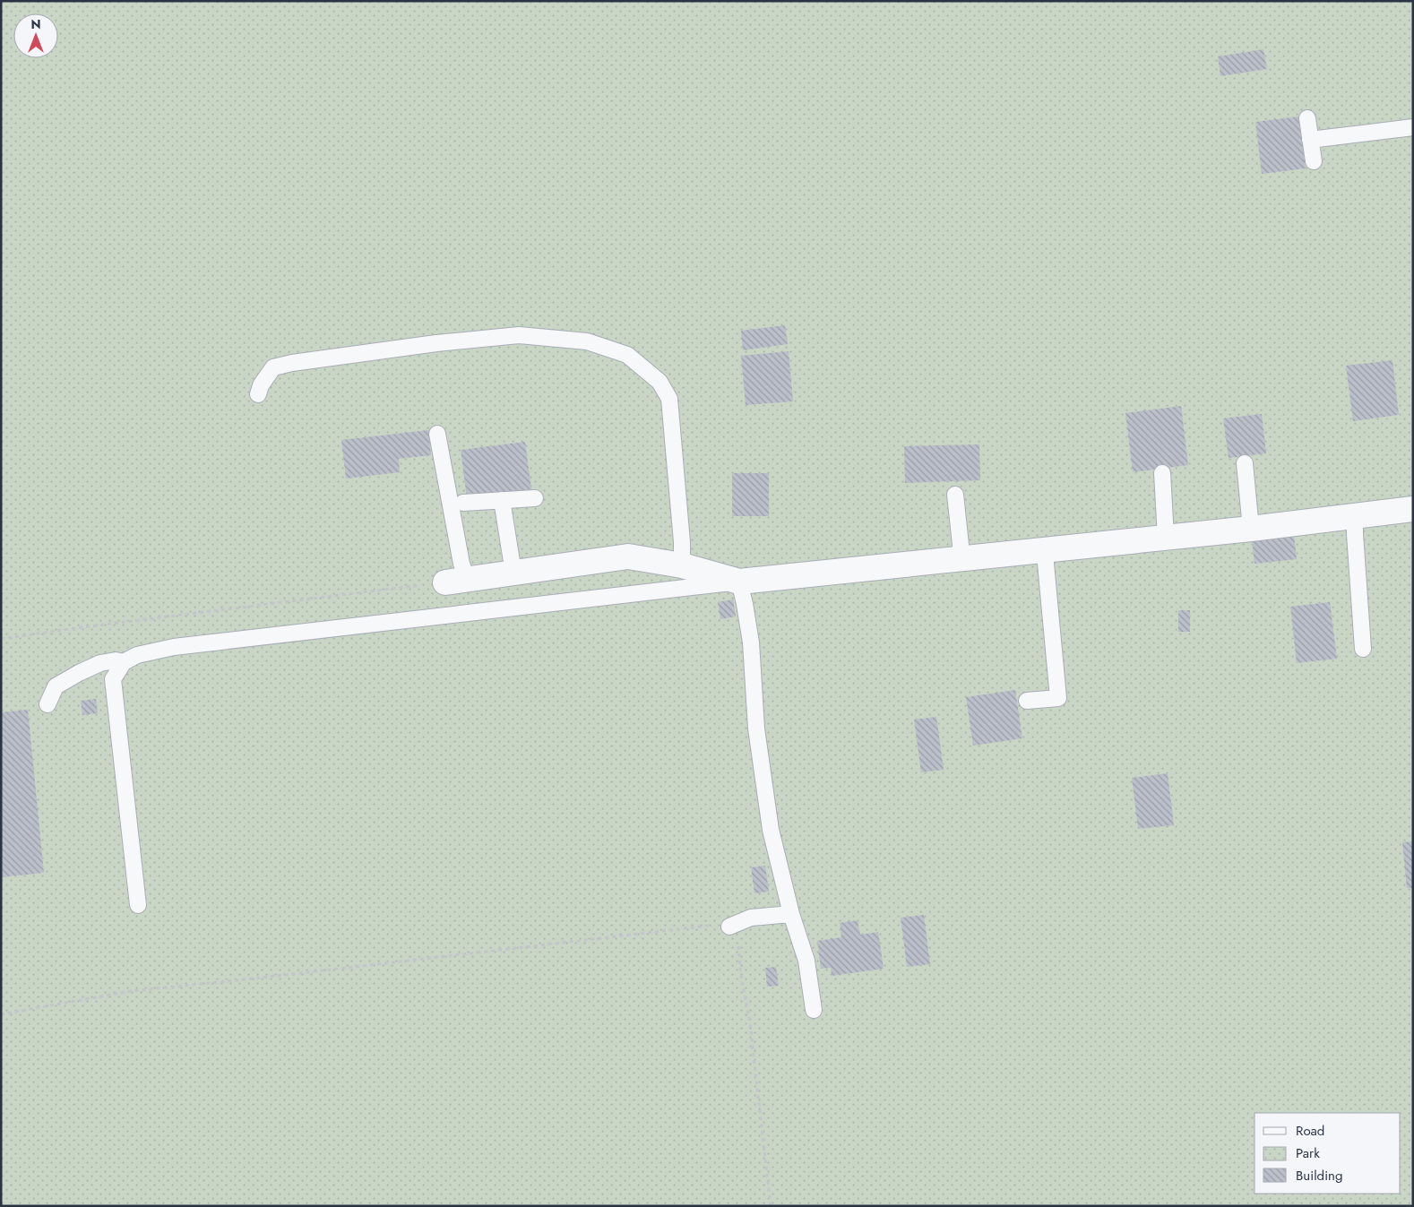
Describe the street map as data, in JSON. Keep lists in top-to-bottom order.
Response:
{
  "legend": ["Road", "Park", "Building"],
  "north": "top"
}
